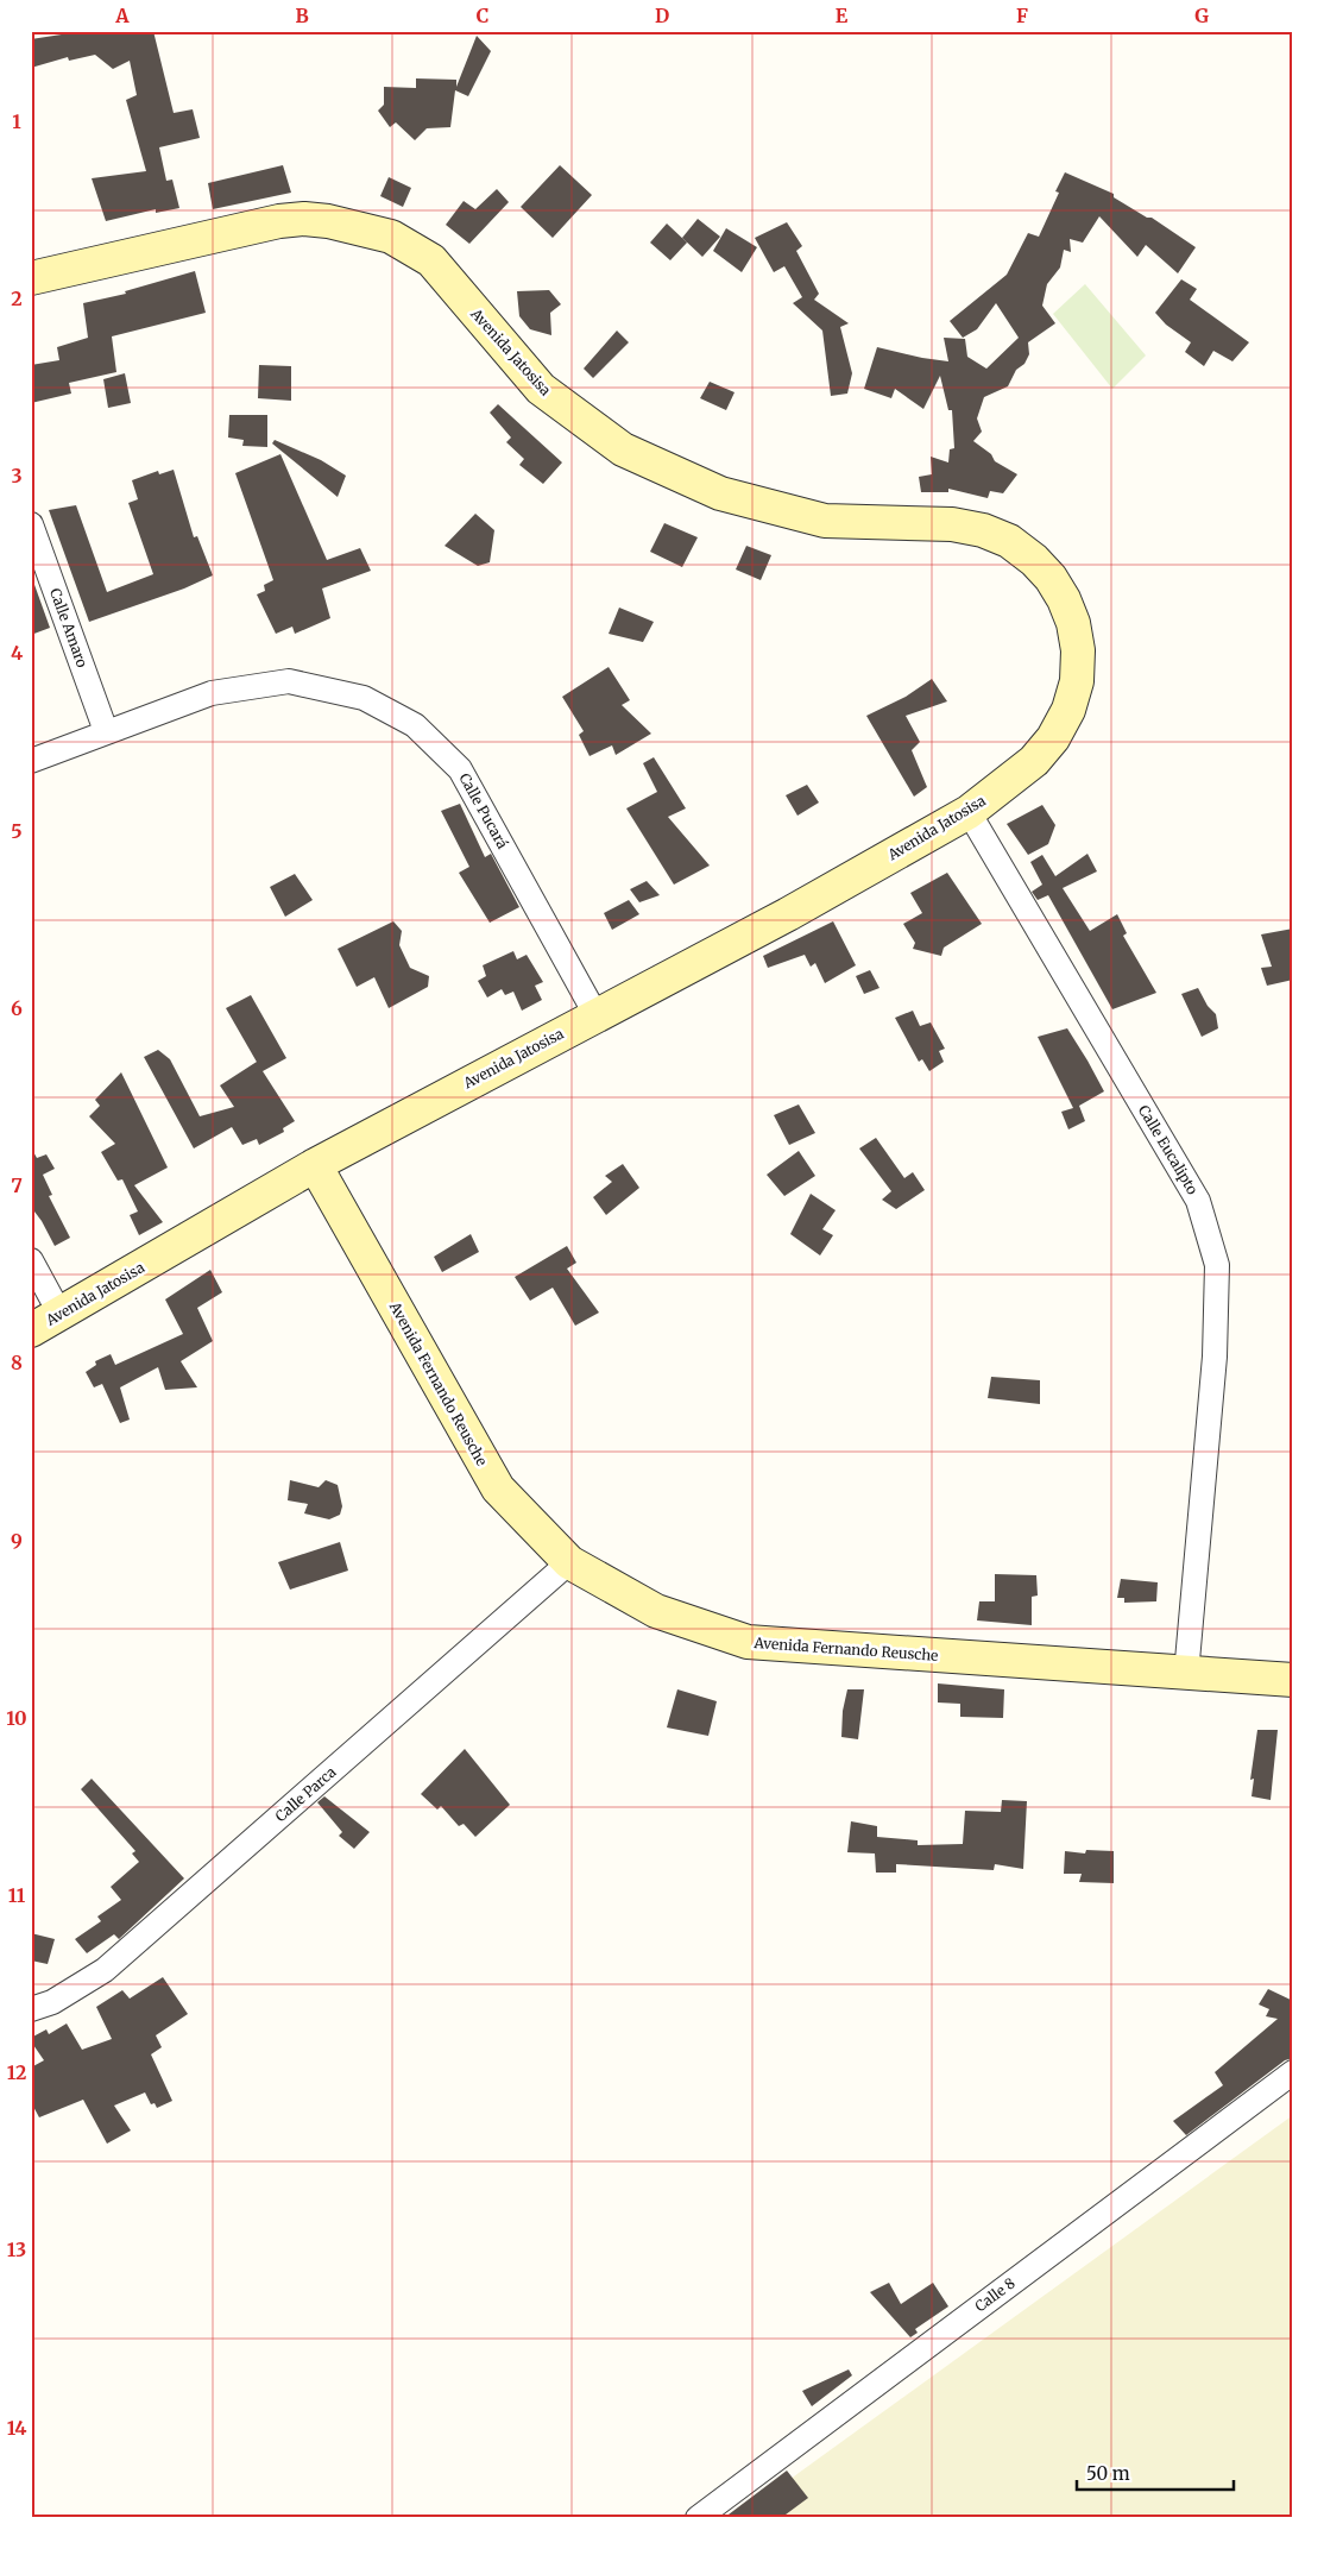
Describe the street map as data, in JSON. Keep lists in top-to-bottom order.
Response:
{
  "streets": {
    "street": [
      "Avenida Jatosisa",
      "Calle Amaro",
      "Calle Pucará",
      "Calle Eucalipto",
      "Avenida Fernando Reusche",
      "Calle Parca",
      "Calle 8"
    ]
  },
  "crossings": [
    ["Avenida Jatosisa", "Calle Pucará"],
    ["Avenida Jatosisa", "Calle Eucalipto"],
    ["Avenida Jatosisa", "Avenida Fernando Reusche"],
    ["Calle Amaro", "Calle Pucará"],
    ["Calle Eucalipto", "Avenida Fernando Reusche"],
    ["Avenida Fernando Reusche", "Calle Parca"]
  ],
  "scale_bar": "50 m",
  "grid": {
    "columns": [
      "A",
      "B",
      "C",
      "D",
      "E",
      "F",
      "G"
    ],
    "rows": [
      "1",
      "2",
      "3",
      "4",
      "5",
      "6",
      "7",
      "8",
      "9",
      "10",
      "11",
      "12",
      "13",
      "14"
    ]
  }
}
